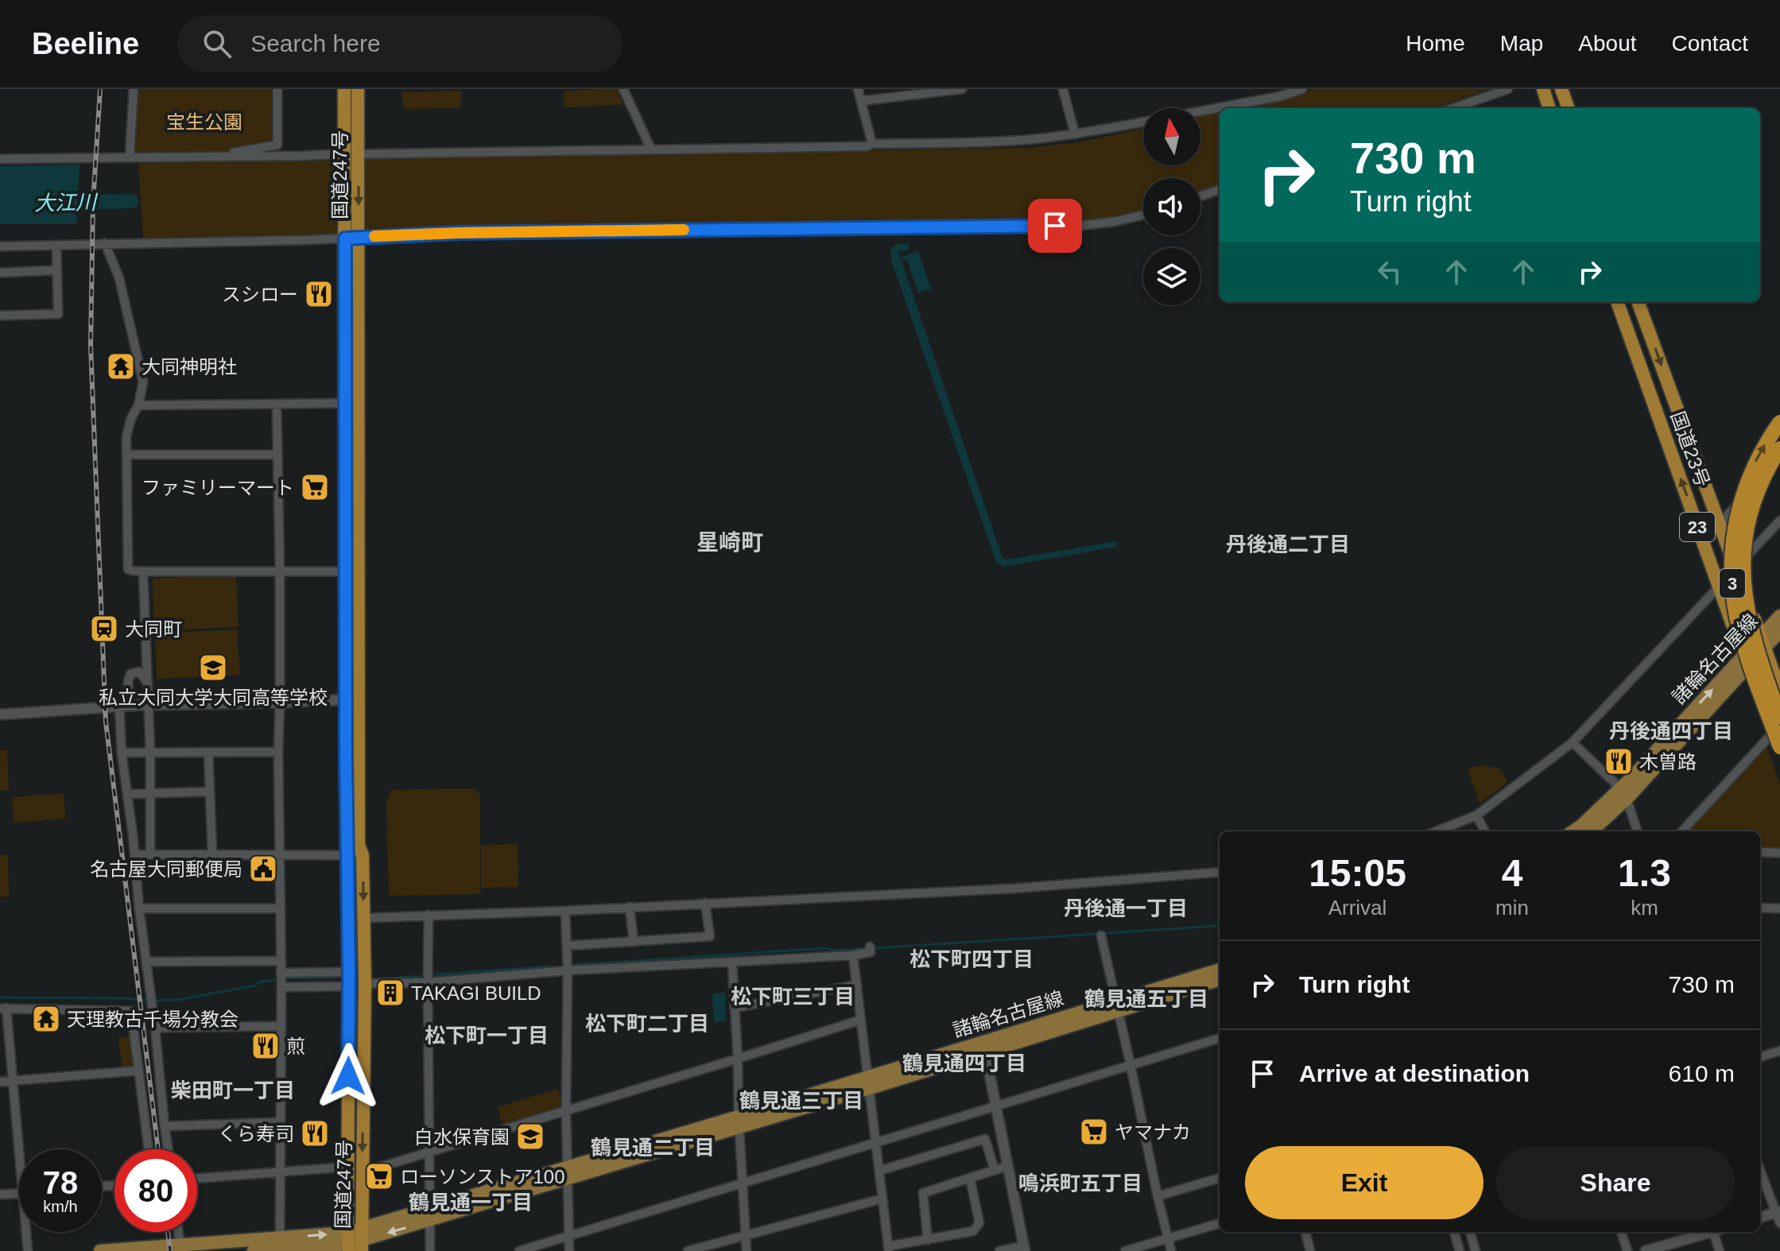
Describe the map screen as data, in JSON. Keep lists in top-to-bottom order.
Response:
{
  "streets": {
    "highway": [
      "国道247号",
      "国道23号",
      "23",
      "3"
    ],
    "main road": ["諸輪名古屋線"]
  },
  "crossings": [
    ["国道247号", "諸輪名古屋線"],
    ["国道23号", "諸輪名古屋線"]
  ],
  "districts": [
    "星崎町",
    "丹後通二丁目",
    "丹後通四丁目",
    "丹後通一丁目",
    "松下町四丁目",
    "松下町三丁目",
    "鶴見通五丁目",
    "松下町二丁目",
    "松下町一丁目",
    "鶴見通四丁目",
    "柴田町一丁目",
    "鶴見通三丁目",
    "鶴見通二丁目",
    "鳴浜町五丁目",
    "鶴見通一丁目"
  ],
  "water": ["大江川"],
  "parks": ["宝生公園"],
  "places": {
    "restaurant": [
      "スシロー",
      "木曽路",
      "煎",
      "くら寿司"
    ],
    "temple": ["大同神明社", "天理教古千場分教会"],
    "supermarket": ["ファミリーマート", "ヤマナカ", "ローソンストア100"],
    "station": ["大同町"],
    "school or university": ["私立大同大学大同高等学校", "白水保育園"],
    "public building": ["名古屋大同郵便局"],
    "building": ["TAKAGI BUILD"]
  },
  "north": "top",
  "page": {
    "header": "Beeline",
    "search": "Search here",
    "nav": [
      "Home",
      "Map",
      "About",
      "Contact"
    ],
    "turn": ["730 m", "Turn right"],
    "eta": [
      "15:05",
      "Arrival",
      "4",
      "min",
      "1.3",
      "km"
    ],
    "list": [
      {
        "name": "Turn right",
        "value": "730 m"
      },
      {
        "name": "Arrive at destination",
        "value": "610 m"
      }
    ],
    "buttons": ["Exit", "Share"],
    "speed": "78 km/h",
    "limit": "80"
  }
}
